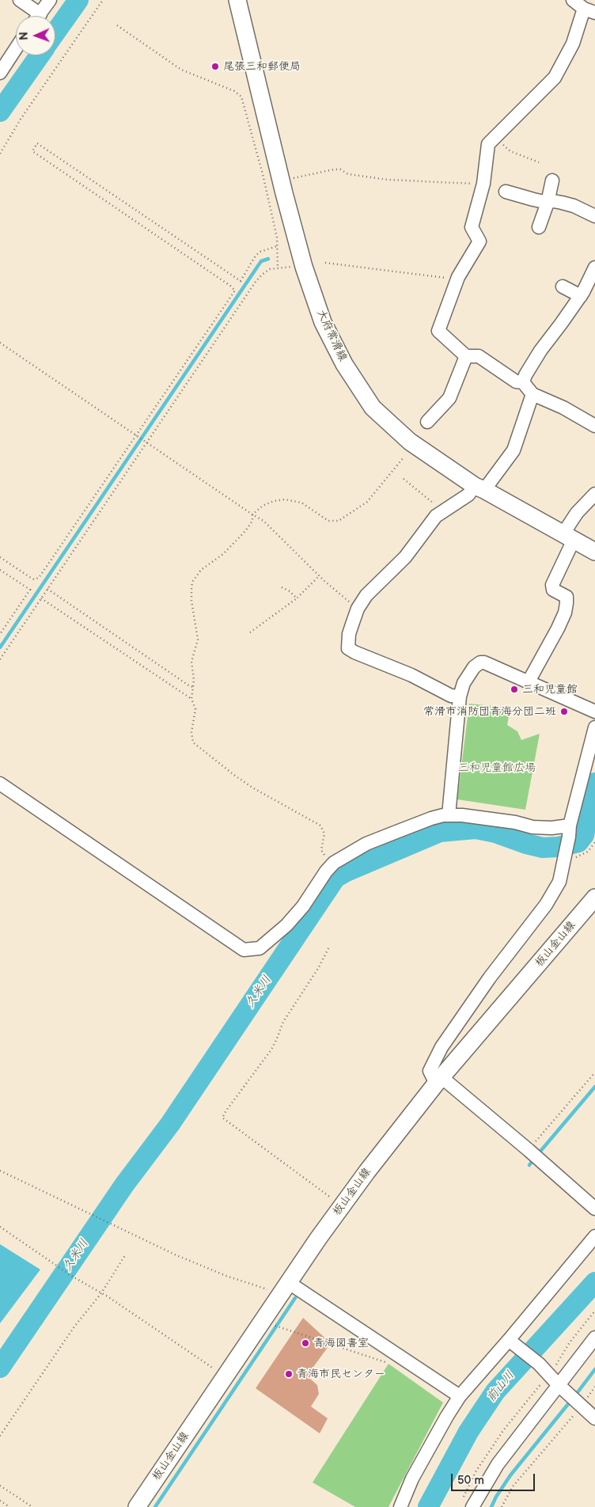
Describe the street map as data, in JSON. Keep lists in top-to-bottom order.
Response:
{
  "streets": {
    "main road": ["大府常滑線", "板山金山線"]
  },
  "water": ["久米川", "前山川"],
  "parks": ["三和児童館広場"],
  "places": [
    "尾張三和郵便局",
    "三和児童館",
    "常滑市消防団青海分団二班",
    "青海図書室",
    "青海市民センター"
  ],
  "scale_bar": "50 m",
  "north": "left"
}
